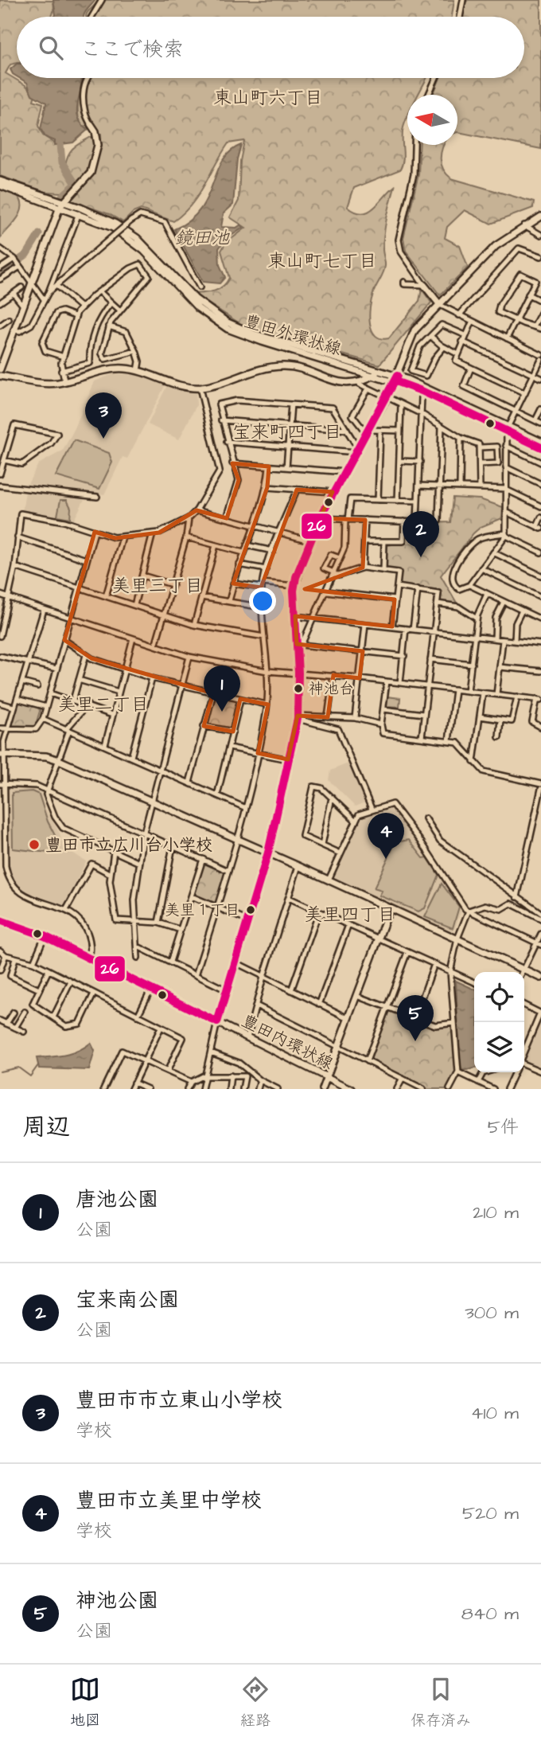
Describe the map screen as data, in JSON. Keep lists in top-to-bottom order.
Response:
{
  "streets": {
    "street": ["豊田外環状線", "豊田内環状線"]
  },
  "districts": [
    "東山町六丁目",
    "東山町七丁目",
    "宝来町四丁目",
    "美里三丁目",
    "美里二丁目",
    "美里四丁目"
  ],
  "water": ["鏡田池"],
  "places": ["神池台", "豊田市立広川台小学校", "美里１丁目"],
  "lines": ["transit line 26"],
  "north": "left",
  "page": {
    "search": "ここで検索",
    "pins": [
      "3",
      "2",
      "1",
      "4",
      "5"
    ],
    "heading": ["周辺", "5件"],
    "list": [
      {
        "mark": "1",
        "name": "唐池公園",
        "note": "公園",
        "value": "210 m"
      },
      {
        "mark": "2",
        "name": "宝来南公園",
        "note": "公園",
        "value": "300 m"
      },
      {
        "mark": "3",
        "name": "豊田市市立東山小学校",
        "note": "学校",
        "value": "410 m"
      },
      {
        "mark": "4",
        "name": "豊田市立美里中学校",
        "note": "学校",
        "value": "520 m"
      },
      {
        "mark": "5",
        "name": "神池公園",
        "note": "公園",
        "value": "840 m"
      }
    ],
    "nav": ["地図", "経路", "保存済み"]
  }
}
